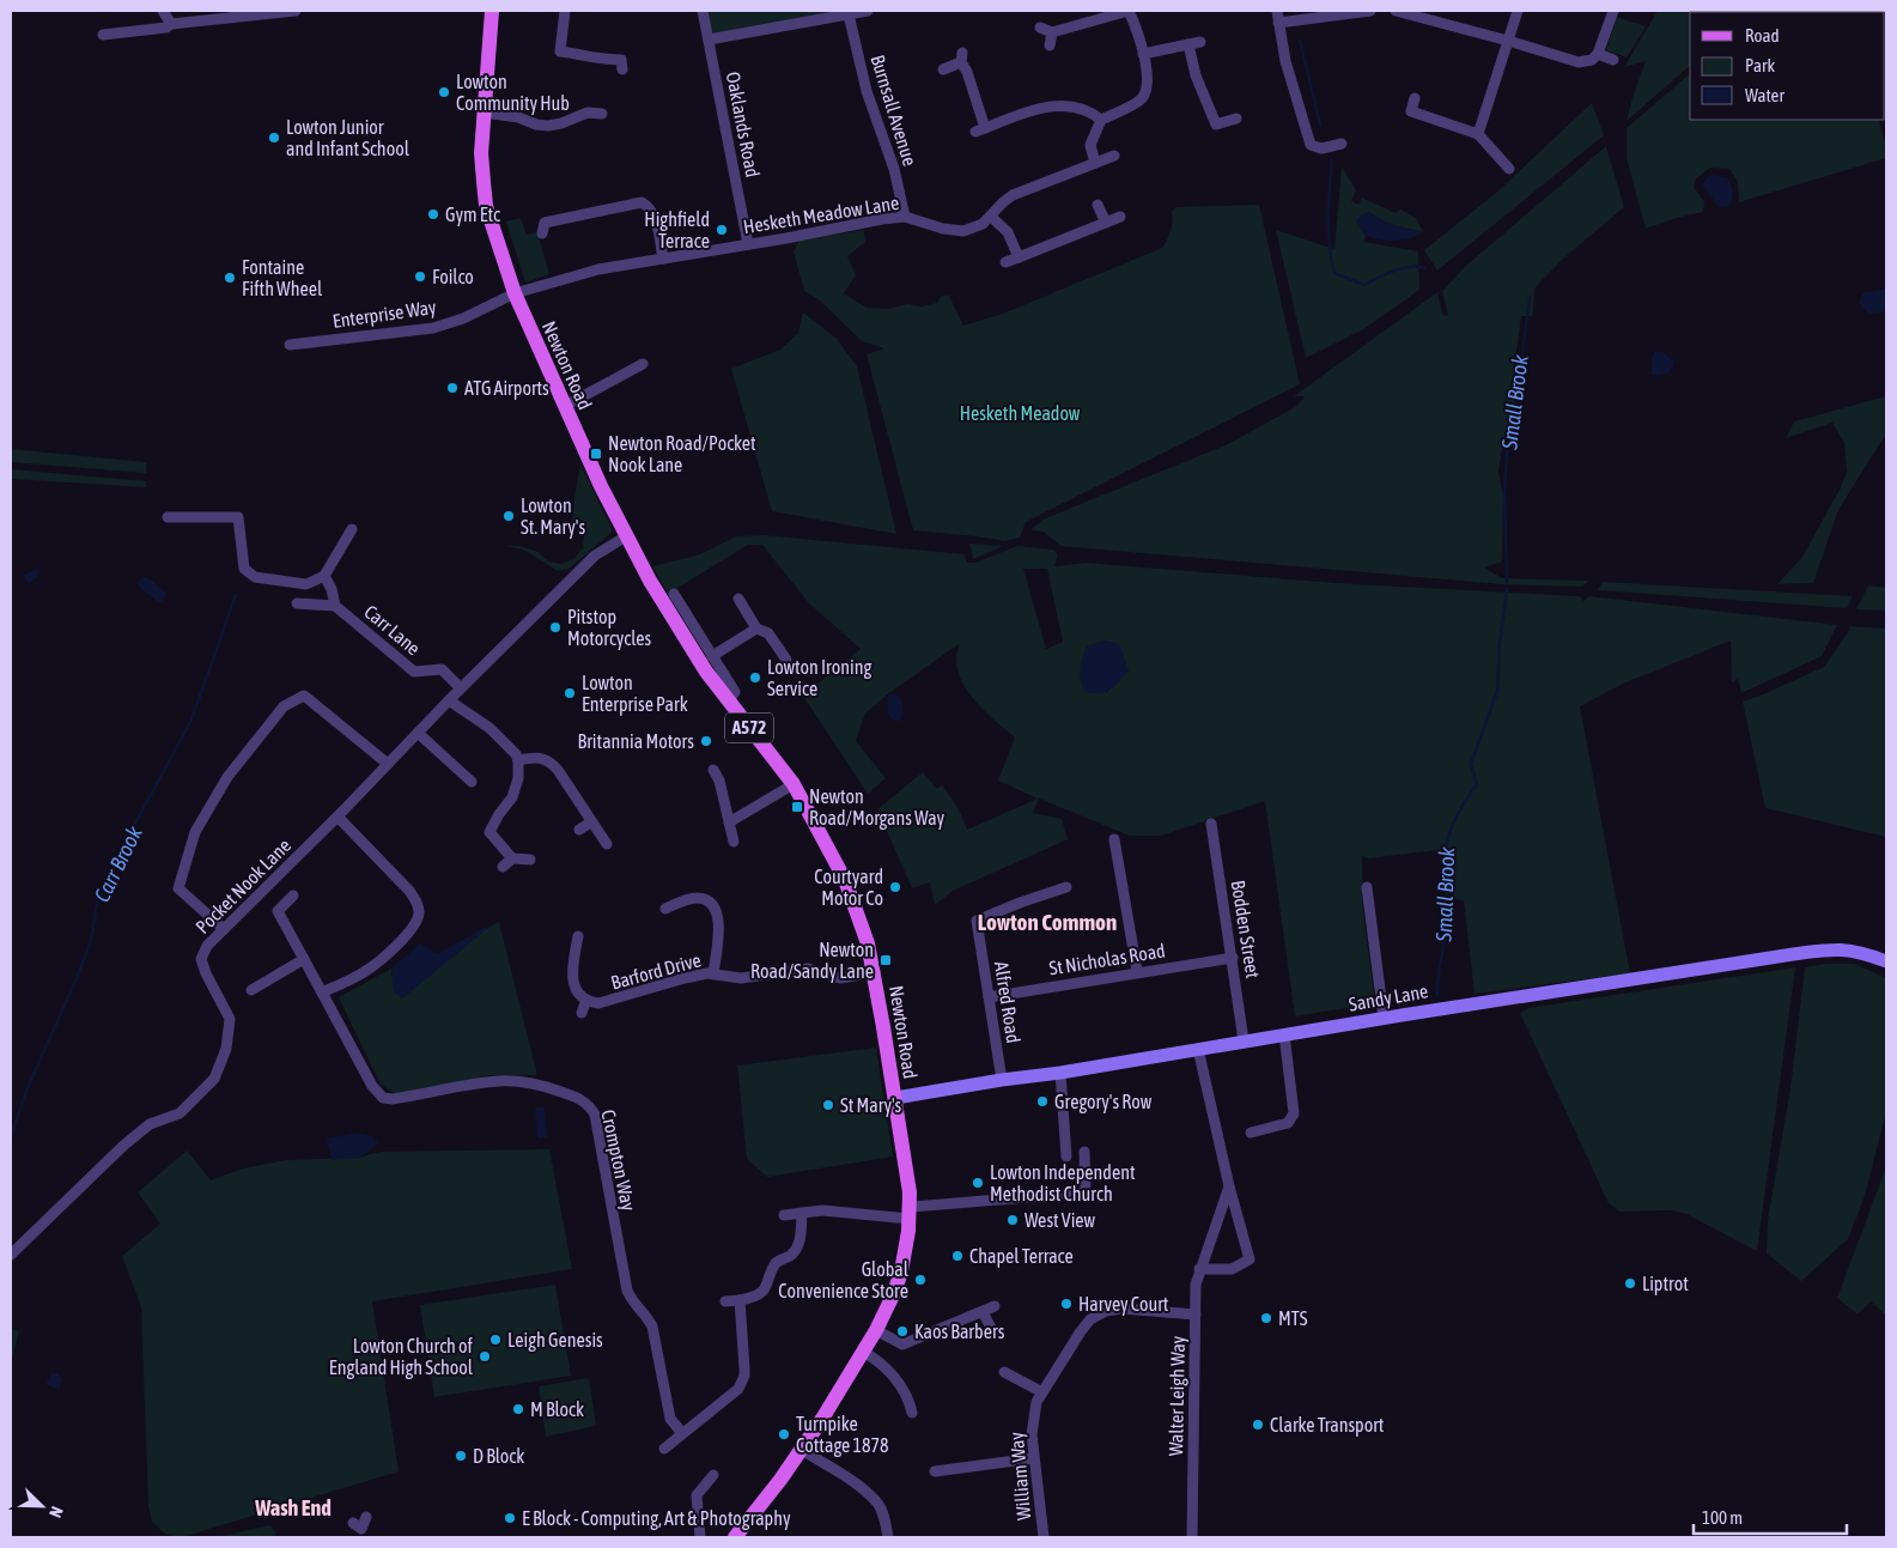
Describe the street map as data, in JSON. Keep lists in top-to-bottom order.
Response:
{
  "streets": {
    "main road": ["Newton Road", "A572"],
    "street": [
      "Burnsall Avenue",
      "Oaklands Road",
      "Hesketh Meadow Lane",
      "Enterprise Way",
      "Carr Lane",
      "Pocket Nook Lane",
      "Bodden Street",
      "St Nicholas Road",
      "Barford Drive",
      "Sandy Lane",
      "Alfred Road",
      "Crompton Way",
      "Walter Leigh Way",
      "William Way"
    ]
  },
  "crossings": [
    ["Burnsall Avenue", "Hesketh Meadow Lane"],
    ["Oaklands Road", "Hesketh Meadow Lane"],
    ["Hesketh Meadow Lane", "Enterprise Way"],
    ["Hesketh Meadow Lane", "Newton Road"],
    ["Enterprise Way", "Newton Road"],
    ["Newton Road", "Pocket Nook Lane"],
    ["Newton Road", "Barford Drive"],
    ["Newton Road", "Sandy Lane"],
    ["Carr Lane", "Pocket Nook Lane"],
    ["Bodden Street", "St Nicholas Road"],
    ["Bodden Street", "Sandy Lane"],
    ["St Nicholas Road", "Alfred Road"],
    ["Sandy Lane", "Alfred Road"],
    ["Walter Leigh Way", "William Way"]
  ],
  "districts": ["Lowton Common", "Wash End"],
  "water": ["Small Brook", "Carr Brook"],
  "parks": ["Hesketh Meadow"],
  "places": {
    "other": [
      "Lowton Community Hub",
      "Lowton Junior and Infant School",
      "Gym Etc",
      "Highfield Terrace",
      "Foilco",
      "Fontaine Fifth Wheel",
      "ATG Airports",
      "Lowton St. Mary's",
      "Pitstop Motorcycles",
      "Lowton Ironing Service",
      "Lowton Enterprise Park",
      "Britannia Motors",
      "Courtyard Motor Co",
      "Gregory's Row",
      "St Mary's",
      "Lowton Independent Methodist Church",
      "West View",
      "Chapel Terrace",
      "Global Convenience Store",
      "Liptrot",
      "Harvey Court",
      "MTS",
      "Kaos Barbers",
      "Leigh Genesis",
      "Lowton Church of England High School",
      "M Block",
      "Clarke Transport",
      "Turnpike Cottage 1878",
      "D Block",
      "E Block - Computing, Art & Photography"
    ],
    "transit": ["Newton Road/Pocket Nook Lane", "Newton Road/Morgans Way", "Newton Road/Sandy Lane"]
  },
  "legend": ["Road", "Park", "Water"],
  "scale_bar": "100 m",
  "north": "bottom right"
}
